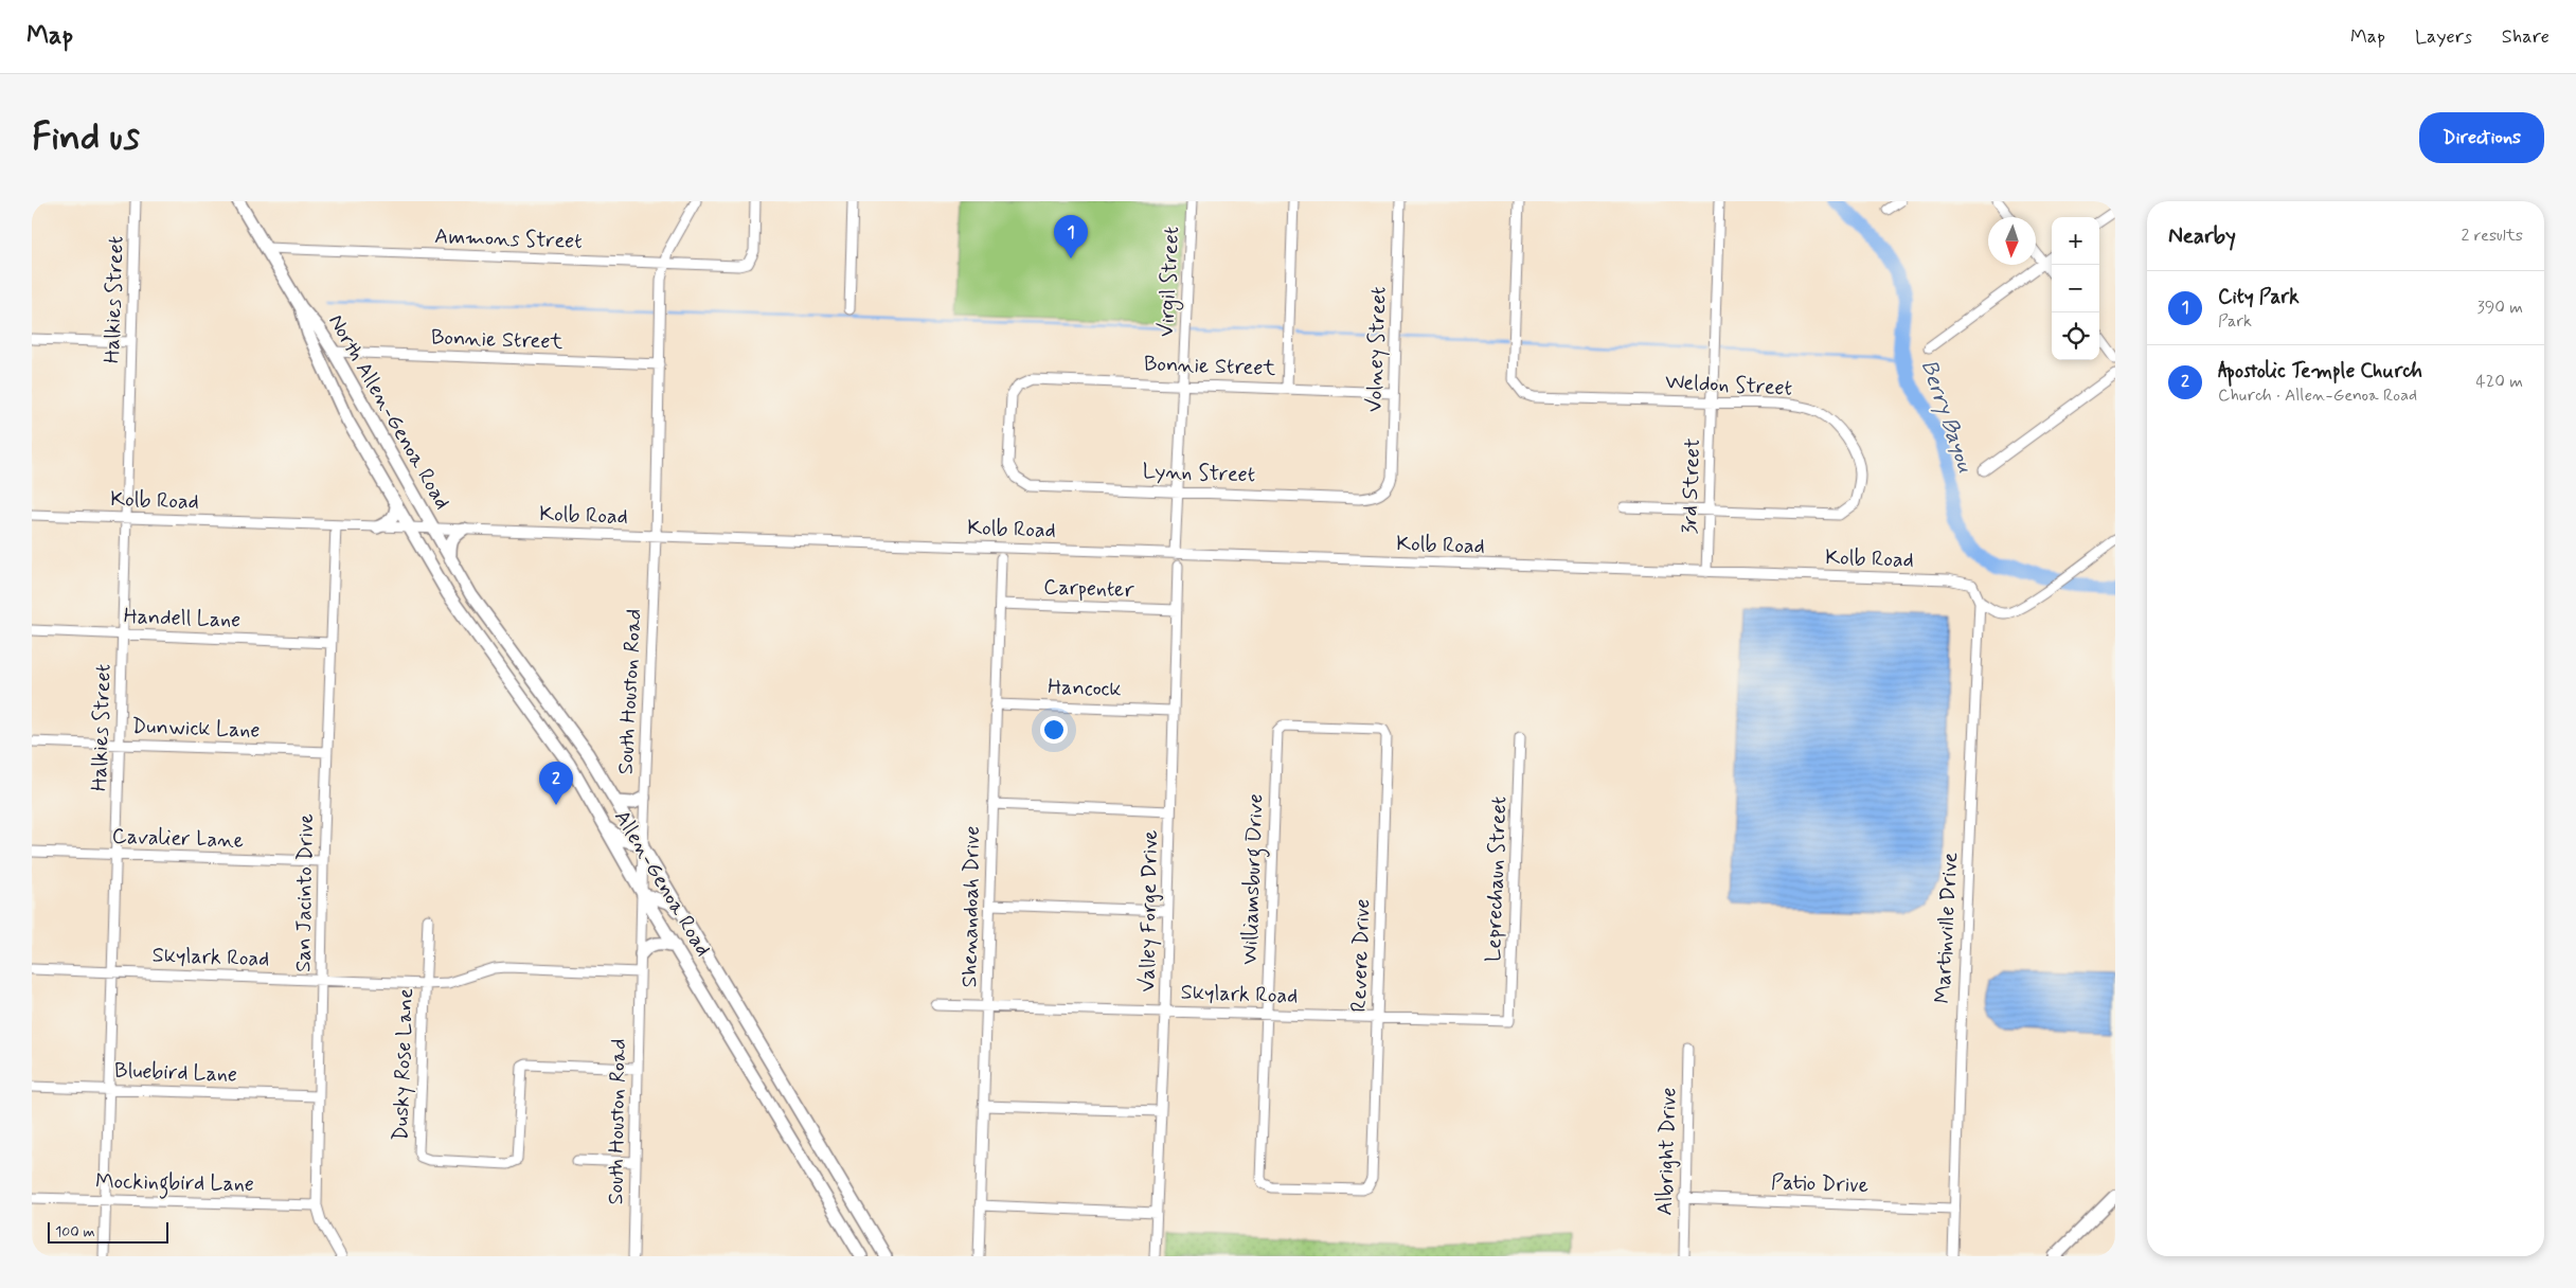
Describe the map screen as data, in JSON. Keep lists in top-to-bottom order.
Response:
{
  "streets": {
    "main road": ["North Allen-Genoa Road", "Allen-Genoa Road"],
    "street": [
      "Ammons Street",
      "Virgil Street",
      "Halkies Street",
      "Bonnie Street",
      "Volney Street",
      "Weldon Street",
      "Lynn Street",
      "3rd Street",
      "Kolb Road",
      "Carpenter",
      "Handell Lane",
      "Hancock",
      "South Houston Road",
      "Dunwick Lane",
      "Cavalier Lane",
      "Williamsburg Drive",
      "Leprechaun Street",
      "San Jacinto Drive",
      "Shenandoah Drive",
      "Valley Forge Drive",
      "Martinville Drive",
      "Revere Drive",
      "Skylark Road",
      "Dusky Rose Lane",
      "Bluebird Lane",
      "Albright Drive",
      "Mockingbird Lane",
      "Patio Drive"
    ]
  },
  "crossings": [
    ["Ammons Street", "North Allen-Genoa Road"],
    ["Ammons Street", "South Houston Road"],
    ["Virgil Street", "Bonnie Street"],
    ["Virgil Street", "Lynn Street"],
    ["Virgil Street", "Kolb Road"],
    ["Halkies Street", "Kolb Road"],
    ["Halkies Street", "Handell Lane"],
    ["Halkies Street", "Dunwick Lane"],
    ["Halkies Street", "Cavalier Lane"],
    ["Halkies Street", "Skylark Road"],
    ["Halkies Street", "Bluebird Lane"],
    ["Halkies Street", "Mockingbird Lane"],
    ["Bonnie Street", "Volney Street"],
    ["Bonnie Street", "North Allen-Genoa Road"],
    ["Bonnie Street", "Lynn Street"],
    ["Bonnie Street", "South Houston Road"],
    ["Volney Street", "Lynn Street"],
    ["Weldon Street", "3rd Street"],
    ["North Allen-Genoa Road", "Kolb Road"],
    ["North Allen-Genoa Road", "Allen-Genoa Road"],
    ["3rd Street", "Kolb Road"],
    ["Kolb Road", "South Houston Road"],
    ["Kolb Road", "Allen-Genoa Road"],
    ["Kolb Road", "San Jacinto Drive"],
    ["Kolb Road", "Martinville Drive"],
    ["Carpenter", "Shenandoah Drive"],
    ["Carpenter", "Valley Forge Drive"],
    ["Handell Lane", "San Jacinto Drive"],
    ["Hancock", "Shenandoah Drive"],
    ["Hancock", "Valley Forge Drive"],
    ["South Houston Road", "Allen-Genoa Road"],
    ["South Houston Road", "Skylark Road"],
    ["South Houston Road", "Dusky Rose Lane"],
    ["Dunwick Lane", "San Jacinto Drive"],
    ["Cavalier Lane", "San Jacinto Drive"],
    ["Williamsburg Drive", "Revere Drive"],
    ["Williamsburg Drive", "Skylark Road"],
    ["Leprechaun Street", "Skylark Road"],
    ["San Jacinto Drive", "Skylark Road"],
    ["San Jacinto Drive", "Bluebird Lane"],
    ["San Jacinto Drive", "Mockingbird Lane"],
    ["Shenandoah Drive", "Skylark Road"],
    ["Valley Forge Drive", "Skylark Road"],
    ["Martinville Drive", "Patio Drive"],
    ["Revere Drive", "Skylark Road"],
    ["Skylark Road", "Dusky Rose Lane"],
    ["Albright Drive", "Patio Drive"]
  ],
  "water": ["Berry Bayou"],
  "scale_bar": "100 m",
  "north": "bottom",
  "page": {
    "header": "Map",
    "nav": ["Map", "Layers", "Share"],
    "buttons": "Directions",
    "title": "Find us",
    "heading": ["Nearby", "2 results"],
    "pins": ["1", "2"],
    "map_buttons": ["+", "−"],
    "list": [
      {
        "mark": "1",
        "name": "City Park",
        "note": "Park",
        "value": "390 m"
      },
      {
        "mark": "2",
        "name": "Apostolic Temple Church",
        "note": "Church · Allen-Genoa Road",
        "value": "420 m"
      }
    ],
    "scale": "100 m"
  }
}
